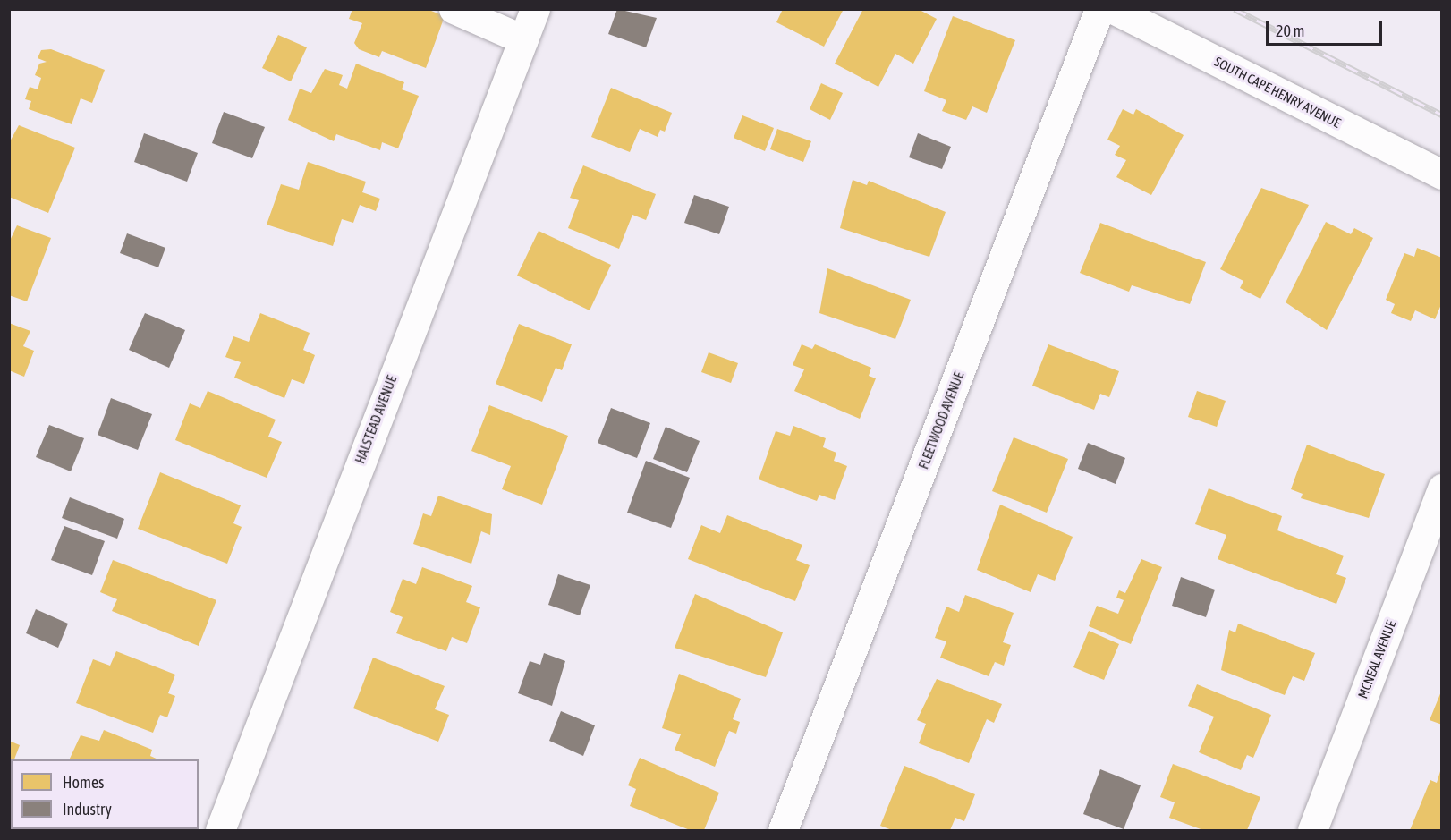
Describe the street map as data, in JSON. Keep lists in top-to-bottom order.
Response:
{
  "streets": {
    "street": [
      "SOUTH CAPE HENRY AVENUE",
      "HALSTEAD AVENUE",
      "FLEETWOOD AVENUE",
      "MCNEAL AVENUE"
    ]
  },
  "legend": ["Homes", "Industry"],
  "scale_bar": "20 m"
}
